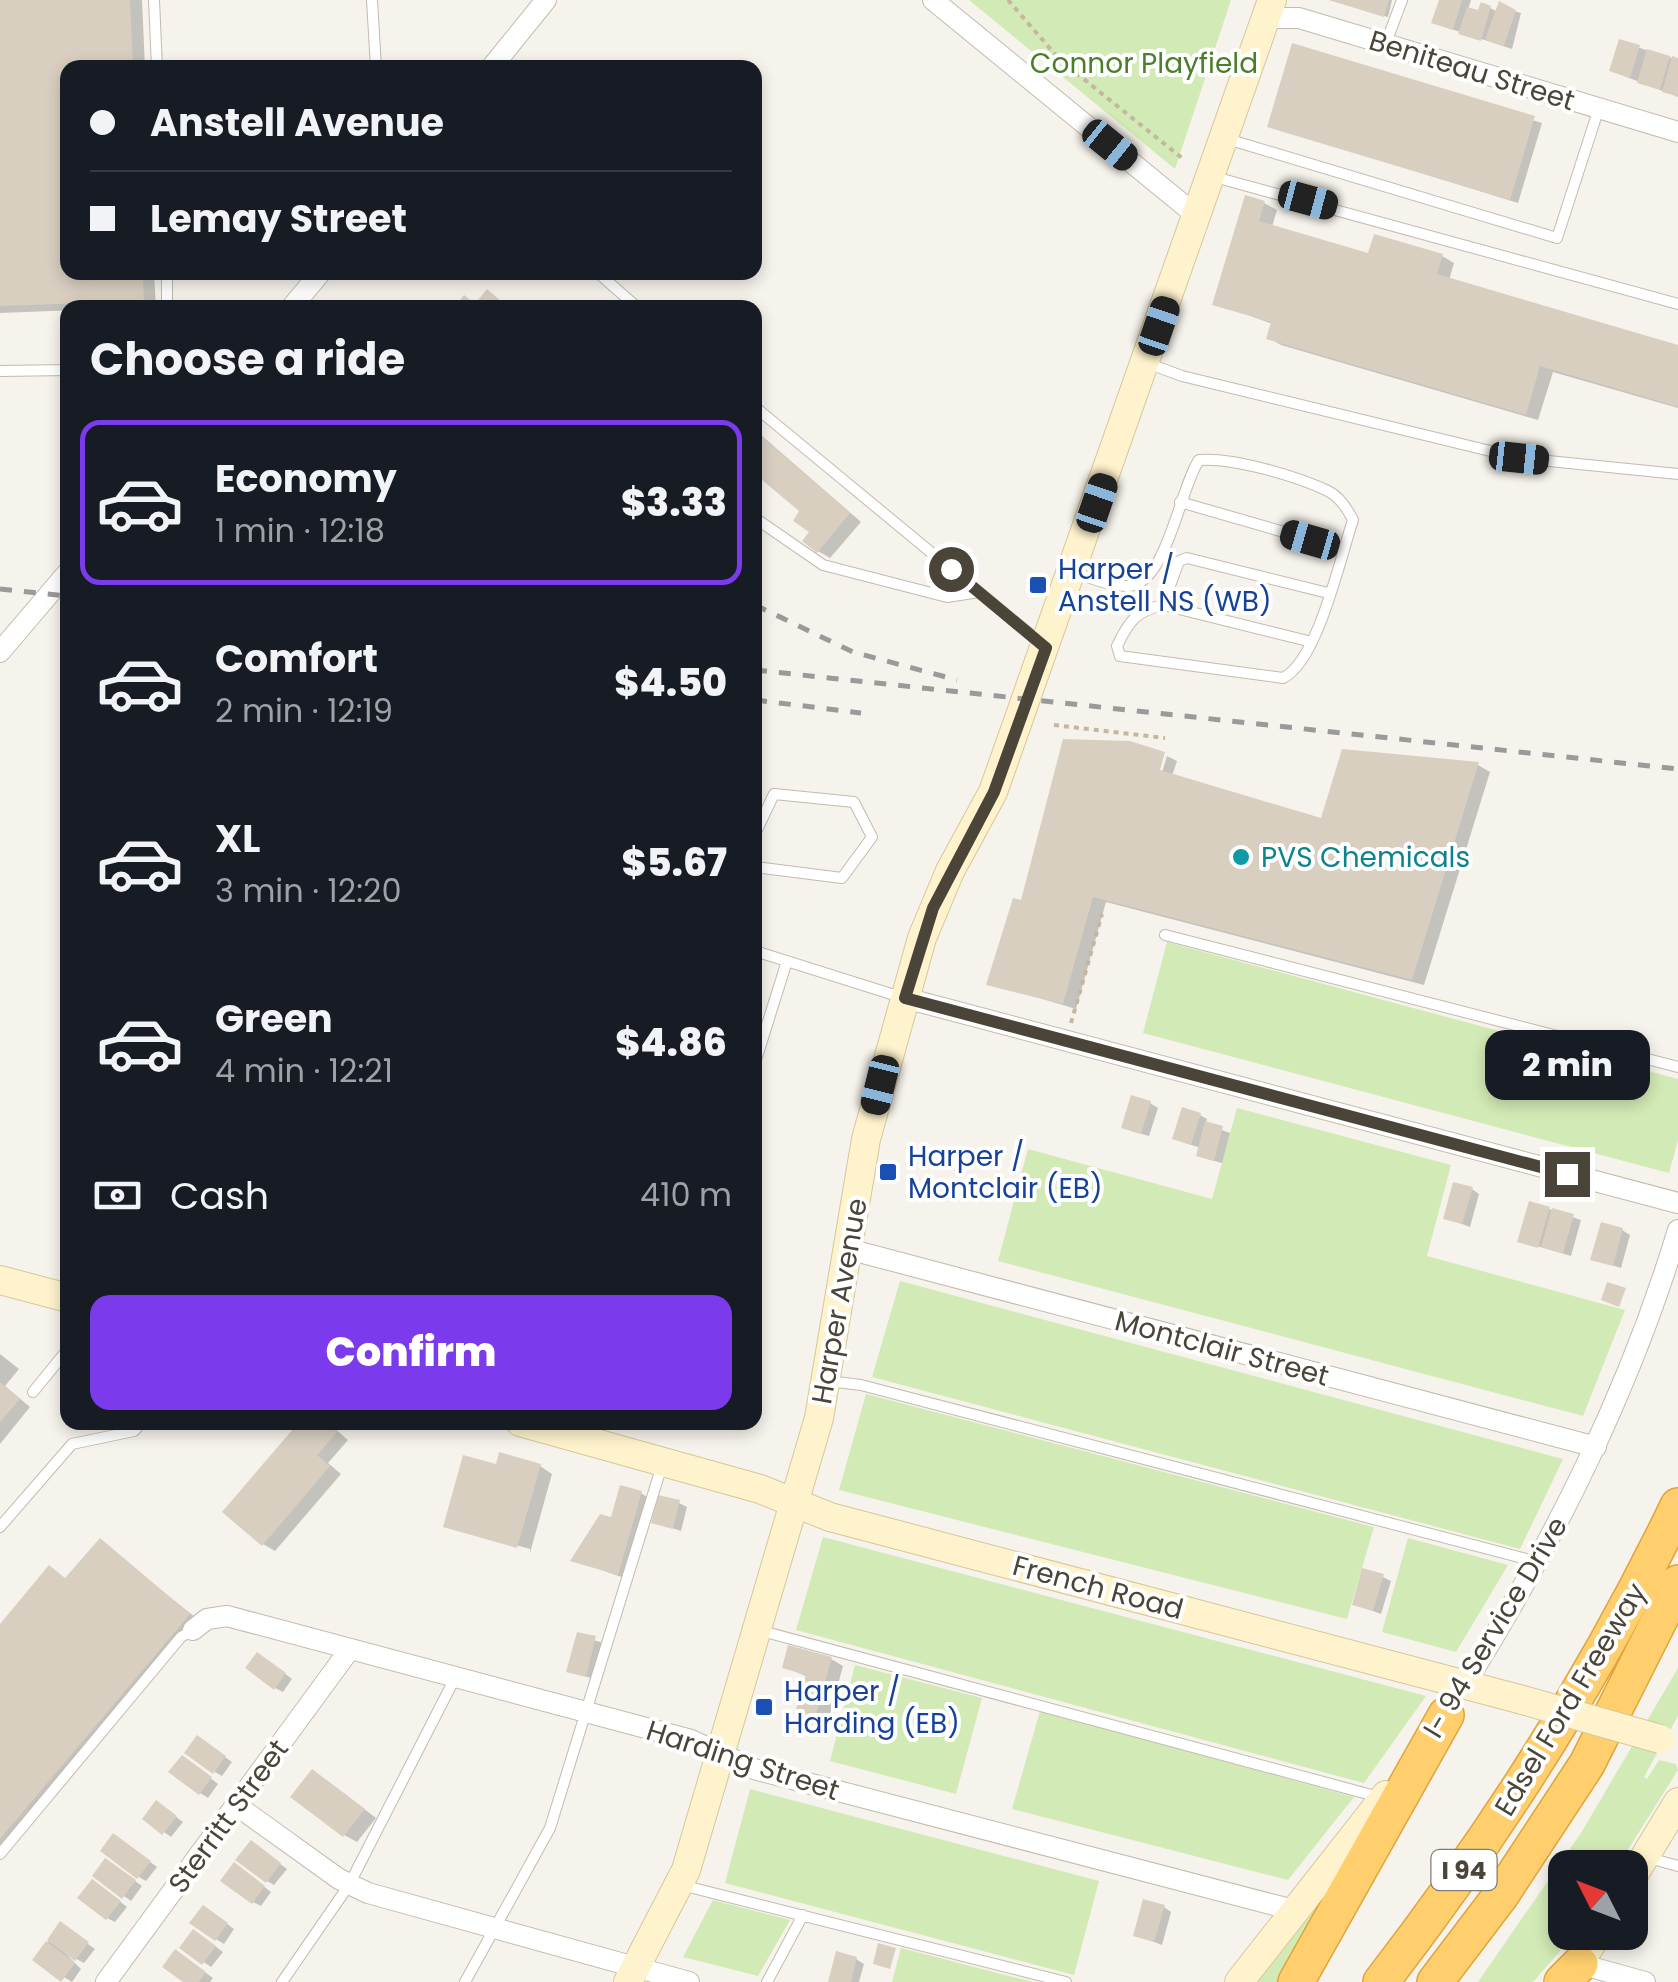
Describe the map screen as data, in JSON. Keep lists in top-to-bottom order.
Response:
{
  "streets": {
    "highway": ["Edsel Ford Freeway", "I 94"],
    "main road": ["Harper Avenue", "French Road", "I- 94 Service Drive"],
    "street": [
      "Beniteau Street",
      "Montclair Street",
      "Harding Street",
      "Sterritt Street"
    ]
  },
  "crossings": [
    ["Beniteau Street", "Harper Avenue"],
    ["Harper Avenue", "Montclair Street"],
    ["Harper Avenue", "French Road"],
    ["Harper Avenue", "Harding Street"],
    ["Montclair Street", "I- 94 Service Drive"],
    ["French Road", "I- 94 Service Drive"],
    ["I- 94 Service Drive", "Harding Street"],
    ["Harding Street", "Sterritt Street"]
  ],
  "parks": ["Connor Playfield"],
  "places": {
    "transit": ["Harper / Anstell NS (WB)", "Harper / Montclair (EB)", "Harper / Harding (EB)"],
    "other": ["PVS Chemicals"]
  },
  "north": "top left",
  "page": {
    "banner": ["Anstell Avenue", "Lemay Street"],
    "heading": "Choose a ride",
    "list": [
      {
        "name": "Economy",
        "note": "1 min · 12:18",
        "value": "$3.33"
      },
      {
        "name": "Comfort",
        "note": "2 min · 12:19",
        "value": "$4.50"
      },
      {
        "name": "XL",
        "note": "3 min · 12:20",
        "value": "$5.67"
      },
      {
        "name": "Green",
        "note": "4 min · 12:21",
        "value": "$4.86"
      }
    ],
    "bubble": "2 min",
    "pay": ["Cash", "410 m"],
    "buttons": "Confirm"
  }
}
